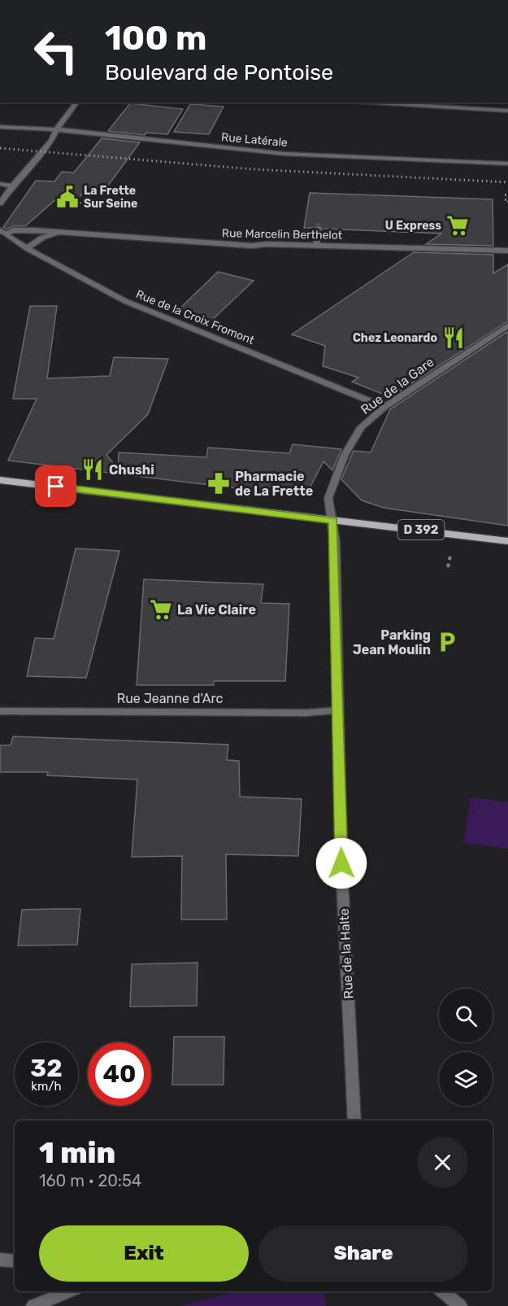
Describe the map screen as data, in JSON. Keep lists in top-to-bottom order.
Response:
{
  "streets": {
    "main road": ["D 392"],
    "street": [
      "Rue Latérale",
      "Rue Marcelin Berthelot",
      "Rue de la Croix Fromont",
      "Rue de la Gare",
      "Rue Jeanne d'Arc",
      "Rue de la Halte"
    ]
  },
  "crossings": [
    ["Rue Marcelin Berthelot", "Rue de la Croix Fromont"],
    ["Rue de la Croix Fromont", "Rue de la Gare"],
    ["Rue de la Gare", "D 392"],
    ["Rue de la Gare", "Rue de la Halte"],
    ["D 392", "Rue de la Halte"],
    ["Rue Jeanne d'Arc", "Rue de la Halte"]
  ],
  "places": {
    "public building": ["La Frette Sur Seine"],
    "supermarket": ["U Express", "La Vie Claire"],
    "restaurant": ["Chez Leonardo", "Chushi"],
    "pharmacy": ["Pharmacie de La Frette"],
    "parking": ["Parking Jean Moulin"]
  },
  "page": {
    "turn": ["100 m", "Boulevard de Pontoise"],
    "speed": "32 km/h",
    "limit": "40",
    "heading": ["1 min", "160 m · 20:54"],
    "buttons": ["Exit", "Share"]
  }
}
